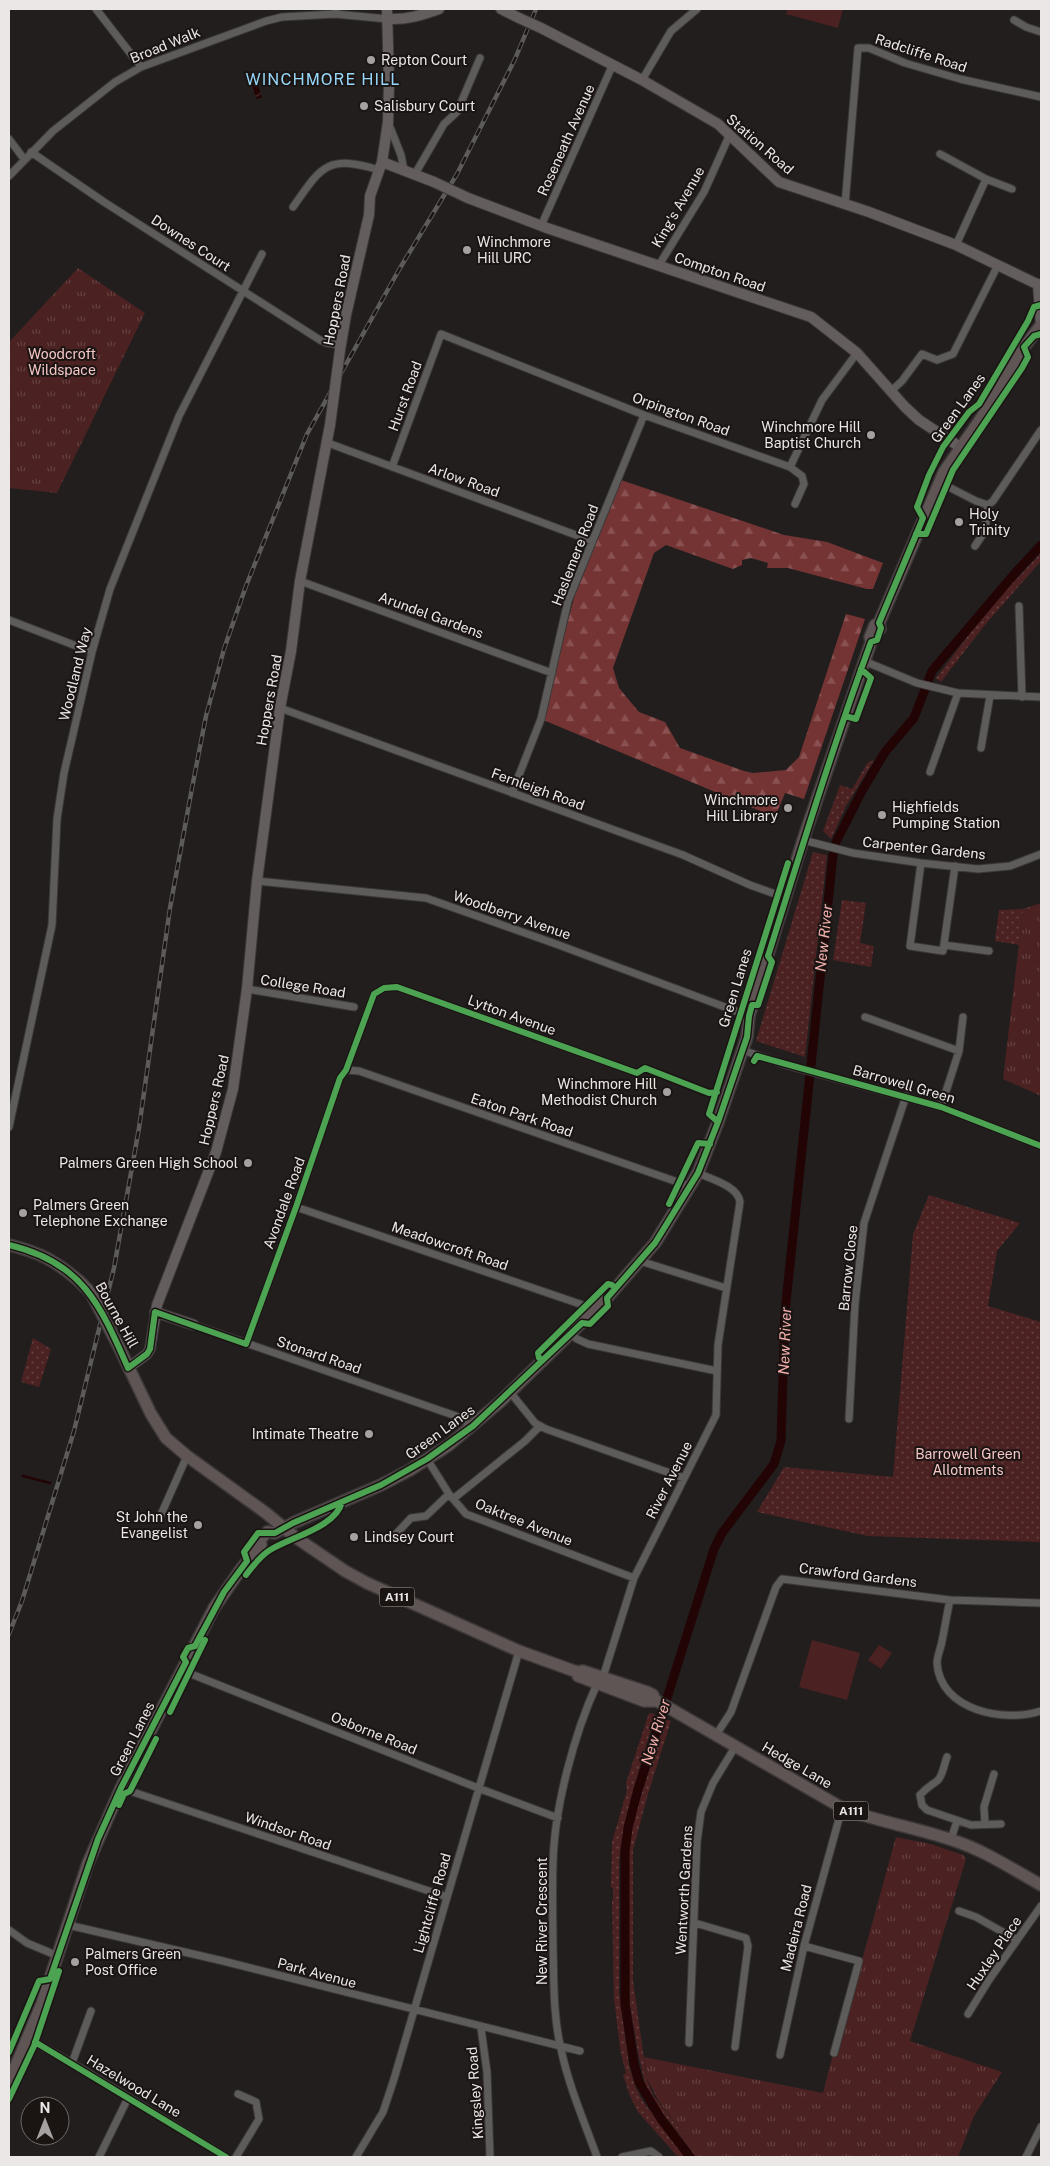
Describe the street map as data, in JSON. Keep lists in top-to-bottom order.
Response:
{
  "streets": {
    "main road": [
      "Green Lanes",
      "Bourne Hill",
      "A111",
      "Hedge Lane"
    ],
    "street": [
      "Broad Walk",
      "Radcliffe Road",
      "Roseneath Avenue",
      "Station Road",
      "King's Avenue",
      "Downes Court",
      "Compton Road",
      "Hoppers Road",
      "Hurst Road",
      "Orpington Road",
      "Arlow Road",
      "Haslemere Road",
      "Arundel Gardens",
      "Woodland Way",
      "Fernleigh Road",
      "Carpenter Gardens",
      "Woodberry Avenue",
      "College Road",
      "Lytton Avenue",
      "Barrowell Green",
      "Eaton Park Road",
      "Avondale Road",
      "Meadowcroft Road",
      "Barrow Close",
      "Stonard Road",
      "River Avenue",
      "Oaktree Avenue",
      "Crawford Gardens",
      "Osborne Road",
      "Windsor Road",
      "Wentworth Gardens",
      "Lightcliffe Road",
      "New River Crescent",
      "Madeira Road",
      "Huxley Place",
      "Park Avenue",
      "Hazelwood Lane",
      "Kingsley Road"
    ]
  },
  "crossings": [
    ["Broad Walk", "Downes Court"],
    ["Broad Walk", "Hoppers Road"],
    ["Radcliffe Road", "Station Road"],
    ["Roseneath Avenue", "Station Road"],
    ["Roseneath Avenue", "Compton Road"],
    ["Station Road", "King's Avenue"],
    ["King's Avenue", "Compton Road"],
    ["Downes Court", "Hoppers Road"],
    ["Downes Court", "Woodland Way"],
    ["Compton Road", "Hoppers Road"],
    ["Compton Road", "Green Lanes"],
    ["Hoppers Road", "Arlow Road"],
    ["Hoppers Road", "Arundel Gardens"],
    ["Hoppers Road", "Fernleigh Road"],
    ["Hoppers Road", "Woodberry Avenue"],
    ["Hoppers Road", "College Road"],
    ["Hoppers Road", "Bourne Hill"],
    ["Hoppers Road", "Stonard Road"],
    ["Hurst Road", "Orpington Road"],
    ["Hurst Road", "Arlow Road"],
    ["Green Lanes", "Fernleigh Road"],
    ["Green Lanes", "Carpenter Gardens"],
    ["Green Lanes", "Woodberry Avenue"],
    ["Green Lanes", "Barrowell Green"],
    ["Green Lanes", "Eaton Park Road"],
    ["Green Lanes", "Meadowcroft Road"],
    ["Green Lanes", "Bourne Hill"],
    ["Green Lanes", "Stonard Road"],
    ["Green Lanes", "River Avenue"],
    ["Green Lanes", "Oaktree Avenue"],
    ["Green Lanes", "Osborne Road"],
    ["Green Lanes", "Hedge Lane"],
    ["Green Lanes", "Windsor Road"],
    ["Green Lanes", "Park Avenue"],
    ["Green Lanes", "Hazelwood Lane"],
    ["Orpington Road", "Haslemere Road"],
    ["Arlow Road", "Haslemere Road"],
    ["Haslemere Road", "Arundel Gardens"],
    ["Haslemere Road", "Fernleigh Road"],
    ["Lytton Avenue", "Eaton Park Road"],
    ["Lytton Avenue", "Avondale Road"],
    ["Barrowell Green", "Barrow Close"],
    ["Eaton Park Road", "Avondale Road"],
    ["Avondale Road", "Meadowcroft Road"],
    ["Avondale Road", "Stonard Road"],
    ["Bourne Hill", "Hedge Lane"],
    ["River Avenue", "Oaktree Avenue"],
    ["River Avenue", "Hedge Lane"],
    ["River Avenue", "New River Crescent"],
    ["Crawford Gardens", "Hedge Lane"],
    ["Osborne Road", "Lightcliffe Road"],
    ["Osborne Road", "New River Crescent"],
    ["Hedge Lane", "Wentworth Gardens"],
    ["Hedge Lane", "Lightcliffe Road"],
    ["Hedge Lane", "New River Crescent"],
    ["Hedge Lane", "Madeira Road"],
    ["Windsor Road", "Lightcliffe Road"],
    ["Lightcliffe Road", "Park Avenue"],
    ["New River Crescent", "Park Avenue"],
    ["Park Avenue", "Kingsley Road"]
  ],
  "districts": ["WINCHMORE HILL"],
  "water": ["New River"],
  "parks": ["Woodcroft Wildspace", "Barrowell Green Allotments"],
  "places": [
    "Repton Court",
    "Salisbury Court",
    "Winchmore Hill URC",
    "Winchmore Hill Baptist Church",
    "Holy Trinity",
    "Winchmore Hill Library",
    "Highfields Pumping Station",
    "Winchmore Hill Methodist Church",
    "Palmers Green High School",
    "Palmers Green Telephone Exchange",
    "Intimate Theatre",
    "St John the Evangelist",
    "Lindsey Court",
    "Palmers Green Post Office"
  ],
  "north": "top"
}
